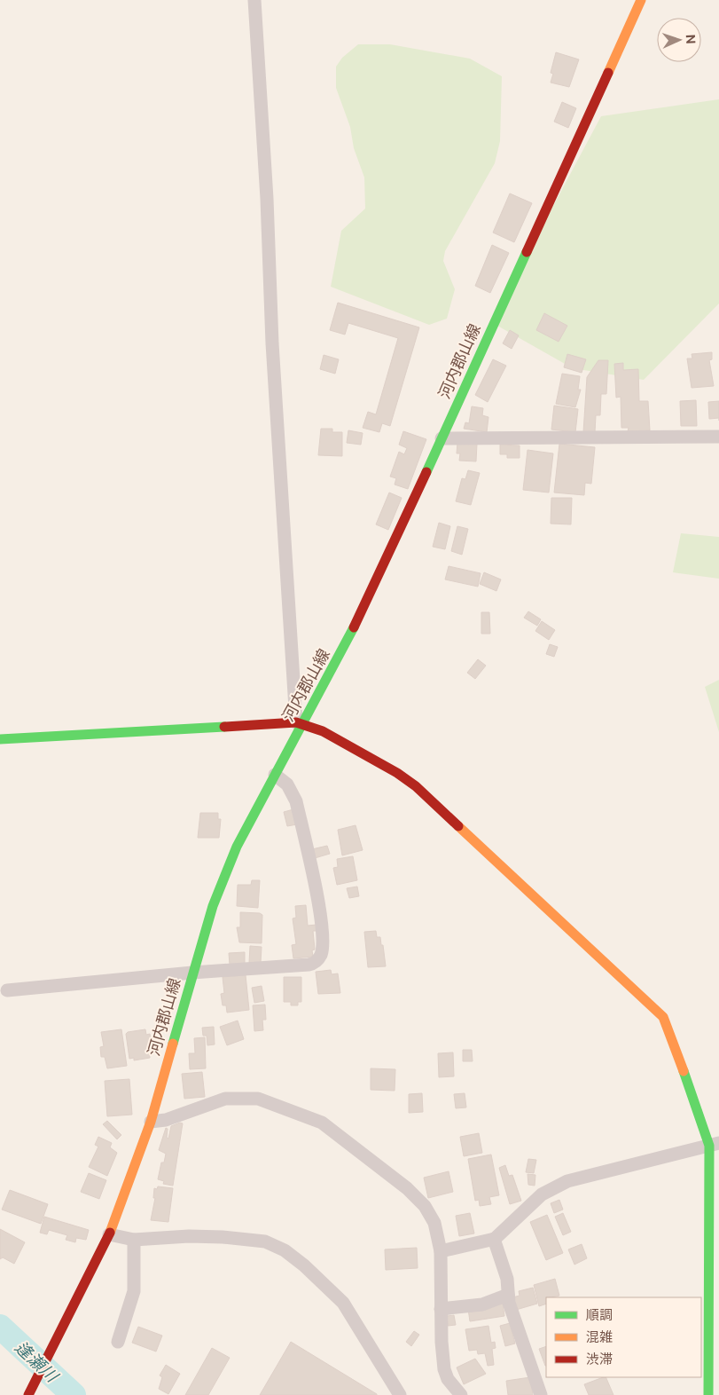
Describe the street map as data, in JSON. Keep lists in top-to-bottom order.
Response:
{
  "streets": {
    "main road": ["河内郡山線"]
  },
  "water": ["逢瀬川"],
  "legend": ["順調", "混雑", "渋滞"],
  "north": "right"
}
